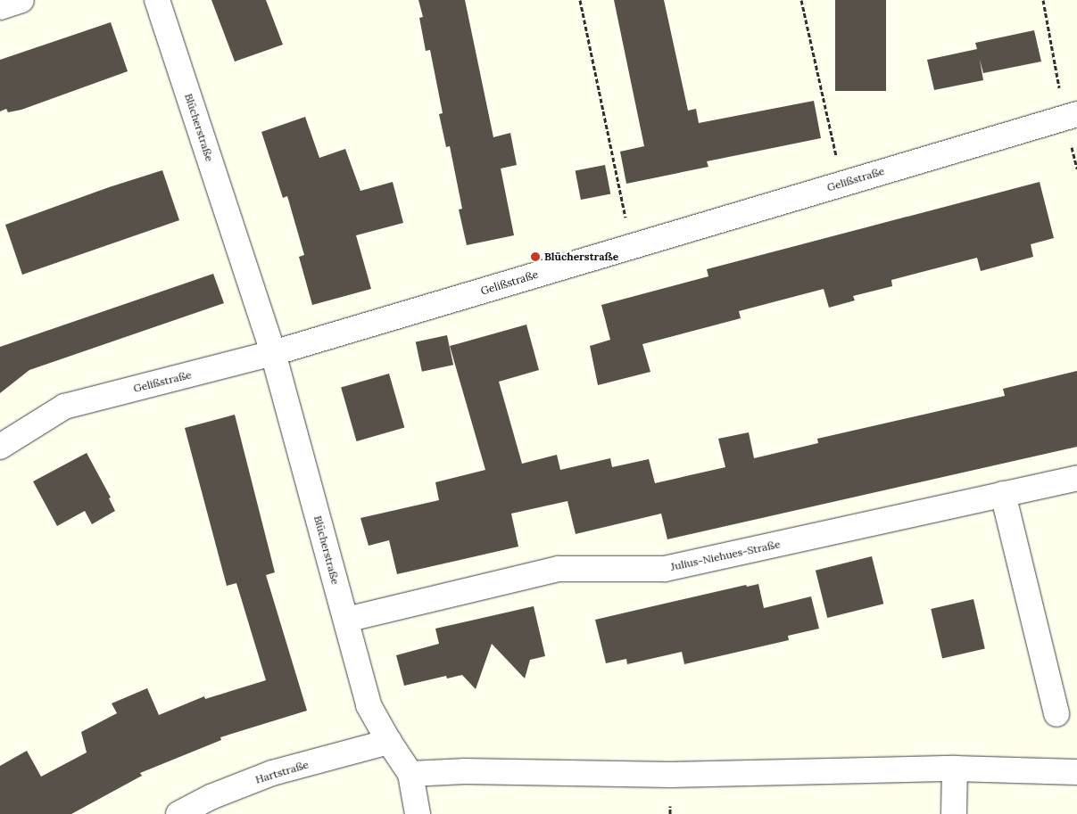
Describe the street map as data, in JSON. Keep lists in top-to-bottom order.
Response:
{
  "streets": {
    "street": [
      "Blücherstraße",
      "Gelißstraße",
      "Julius-Niehues-Straße",
      "Hartstraße"
    ]
  },
  "crossings": [
    ["Blücherstraße", "Gelißstraße"],
    ["Blücherstraße", "Julius-Niehues-Straße"],
    ["Blücherstraße", "Hartstraße"]
  ],
  "places": ["Blücherstraße"]
}
